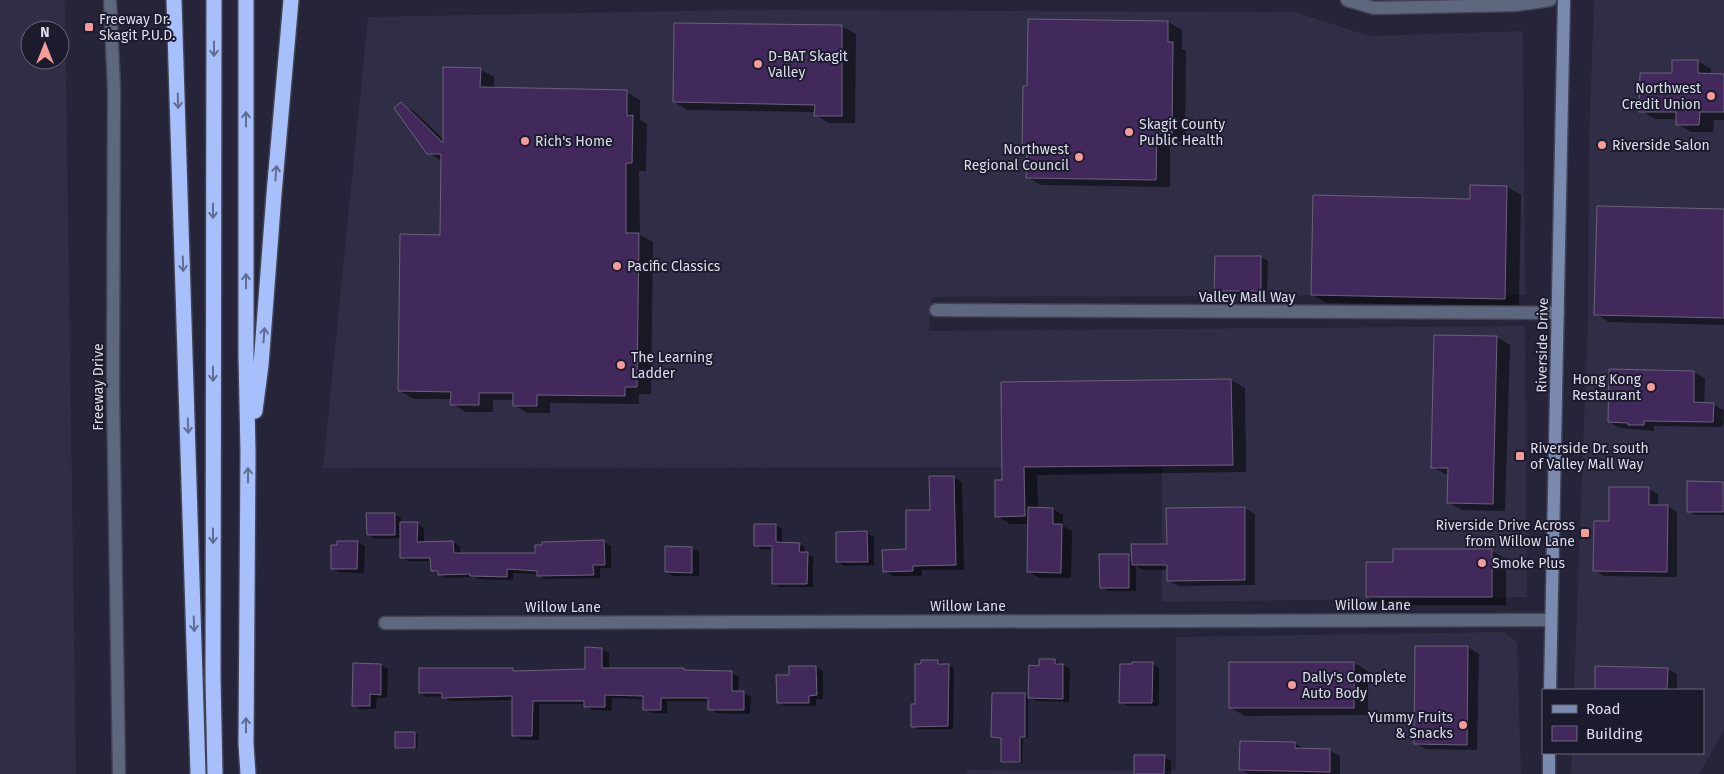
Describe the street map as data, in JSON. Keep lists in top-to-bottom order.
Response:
{
  "streets": {
    "main road": ["Riverside Drive"],
    "street": ["Valley Mall Way", "Freeway Drive", "Willow Lane"]
  },
  "crossings": [
    ["Valley Mall Way", "Riverside Drive"],
    ["Riverside Drive", "Willow Lane"]
  ],
  "places": {
    "transit": ["Freeway Dr. Skagit P.U.D.", "Riverside Dr. south of Valley Mall Way", "Riverside Drive Across from Willow Lane"],
    "other": [
      "D-BAT Skagit Valley",
      "Northwest Credit Union",
      "Skagit County Public Health",
      "Rich's Home",
      "Riverside Salon",
      "Northwest Regional Council",
      "Pacific Classics",
      "The Learning Ladder",
      "Hong Kong Restaurant",
      "Smoke Plus",
      "Dally's Complete Auto Body",
      "Yummy Fruits & Snacks"
    ]
  },
  "legend": ["Road", "Building"],
  "north": "top"
}
